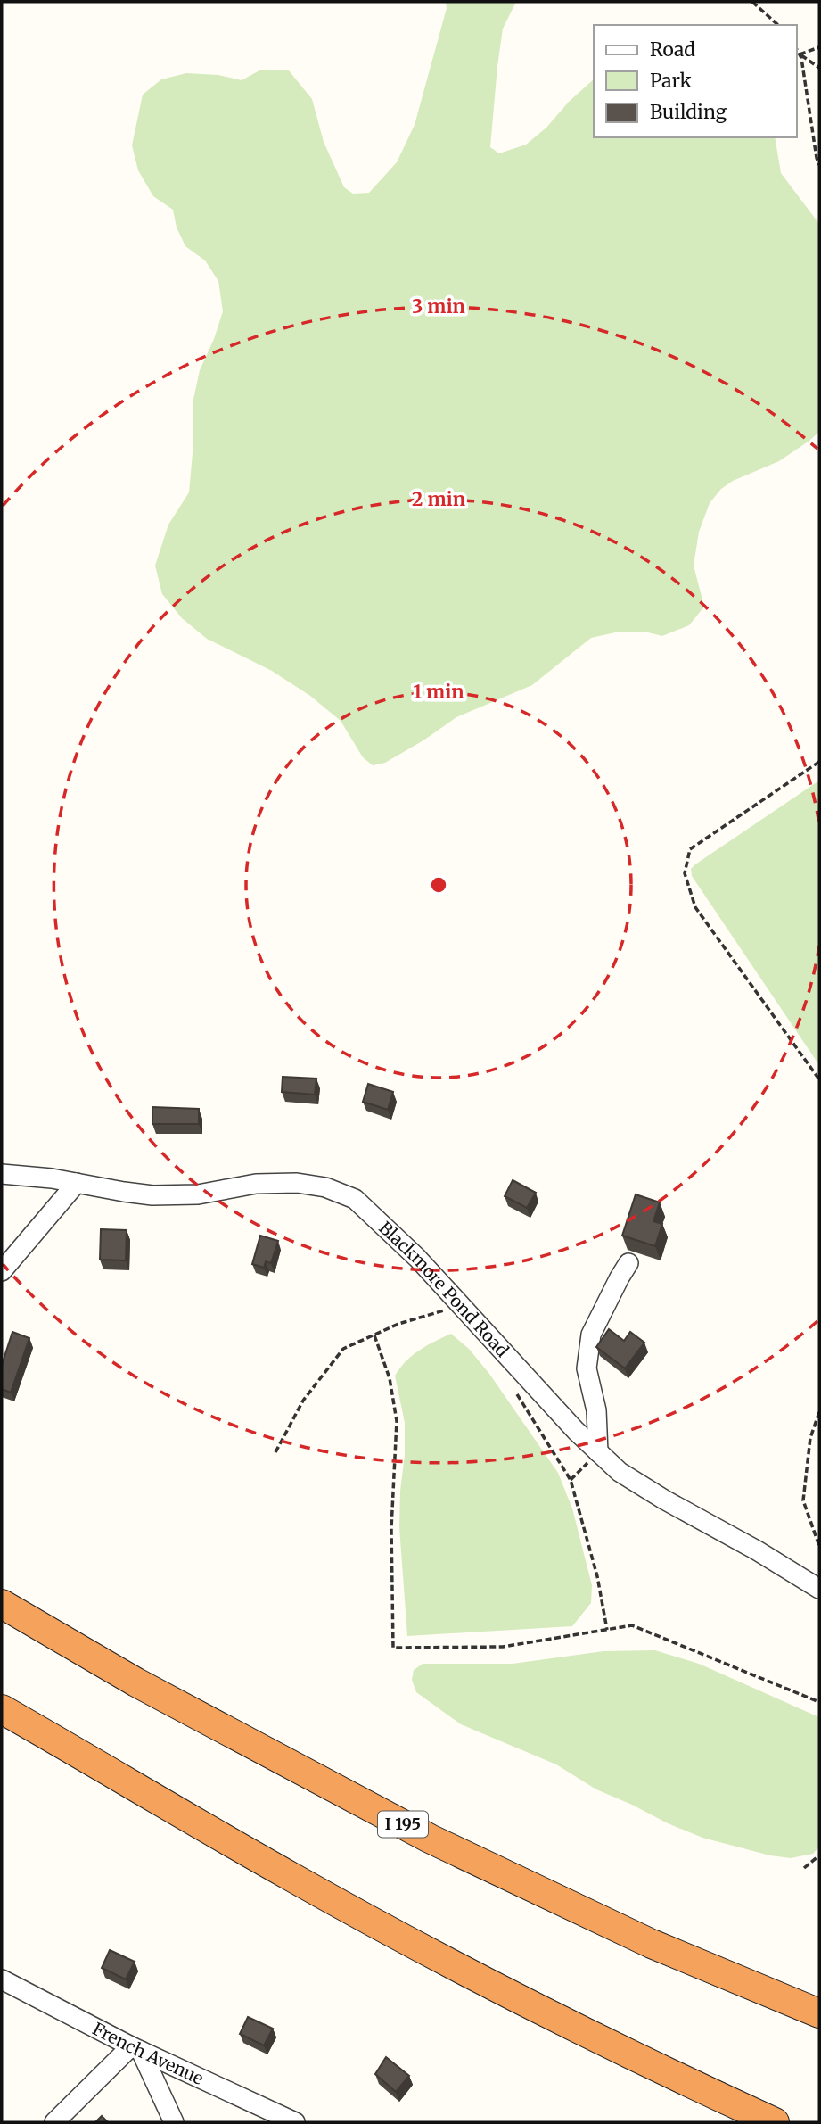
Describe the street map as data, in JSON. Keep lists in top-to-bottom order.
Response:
{
  "streets": {
    "highway": ["I 195"],
    "street": ["Blackmore Pond Road", "French Avenue"]
  },
  "legend": ["Road", "Park", "Building"],
  "rings": ["3 min", "2 min", "1 min"]
}
